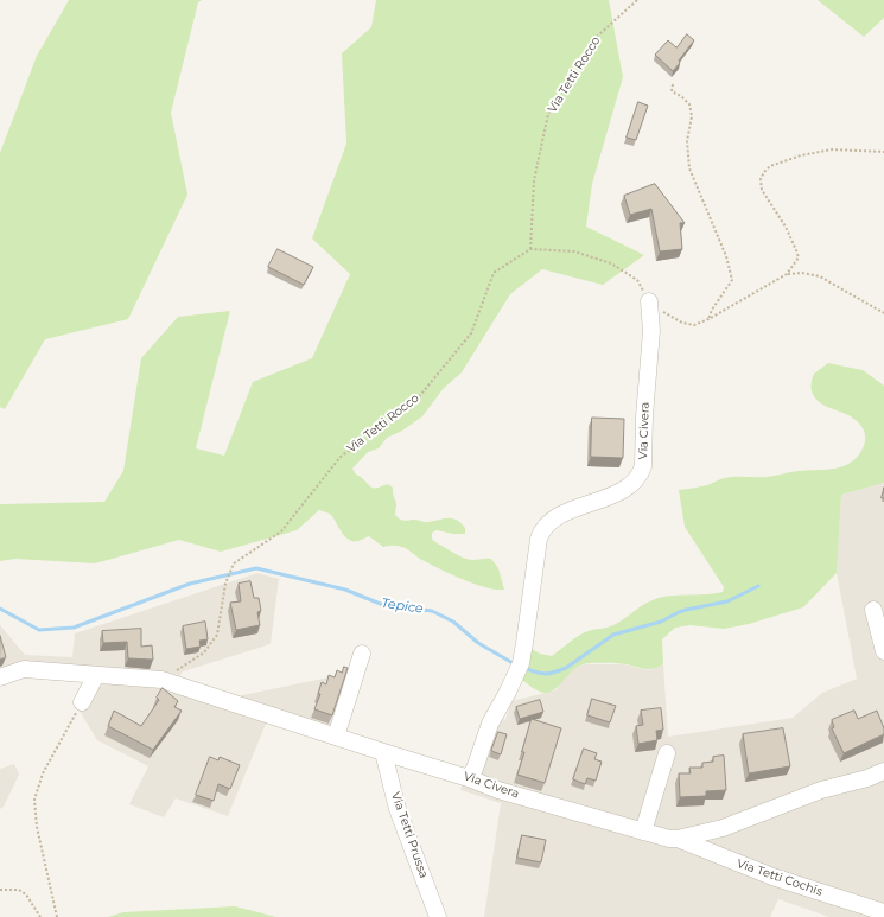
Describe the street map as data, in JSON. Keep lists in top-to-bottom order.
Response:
{
  "streets": {
    "street": ["Via Civera", "Via Tetti Prussa", "Via Tetti Cochis"],
    "path": ["Via Tetti Rocco"]
  },
  "crossings": [
    ["Via Tetti Rocco", "Via Civera"],
    ["Via Civera", "Via Tetti Prussa"],
    ["Via Civera", "Via Tetti Cochis"]
  ],
  "water": ["Tepice"]
}
